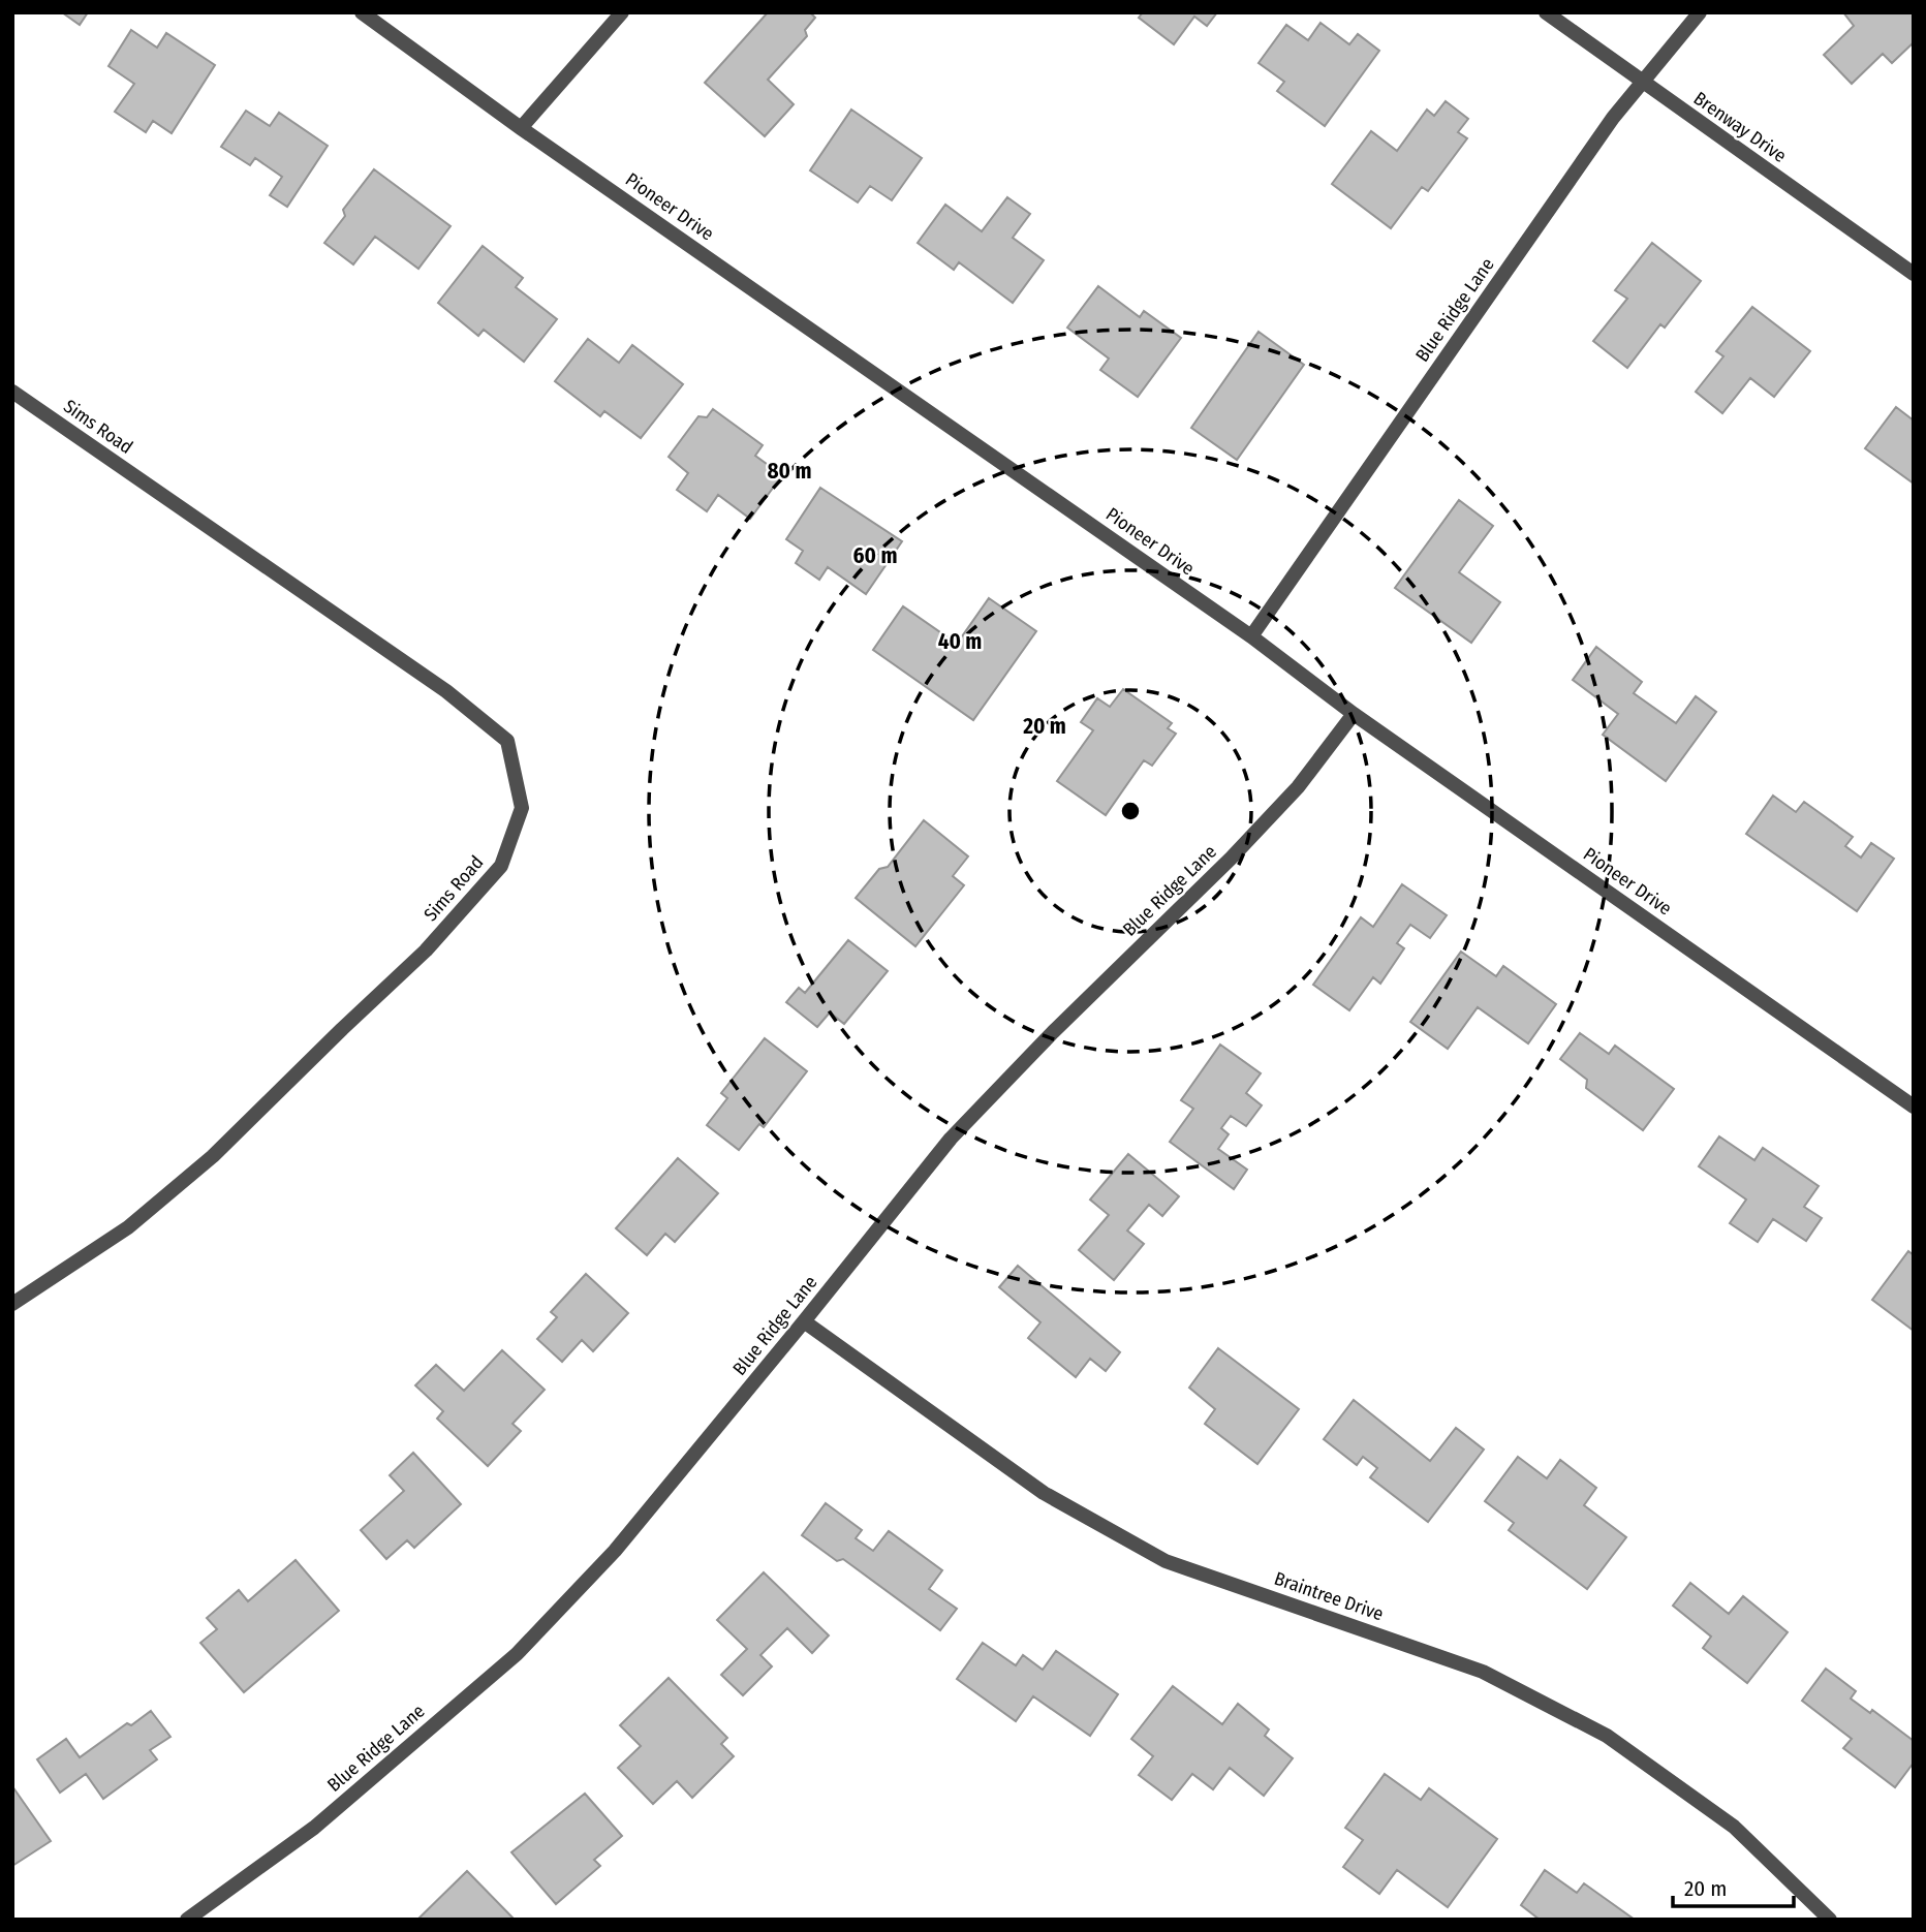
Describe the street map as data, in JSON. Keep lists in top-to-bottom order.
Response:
{
  "streets": {
    "street": [
      "Brenway Drive",
      "Pioneer Drive",
      "Blue Ridge Lane",
      "Sims Road",
      "Braintree Drive"
    ]
  },
  "crossings": [
    ["Brenway Drive", "Blue Ridge Lane"],
    ["Pioneer Drive", "Blue Ridge Lane"],
    ["Blue Ridge Lane", "Braintree Drive"]
  ],
  "scale_bar": "20 m",
  "rings": [
    "80 m",
    "60 m",
    "40 m",
    "20 m"
  ]
}
